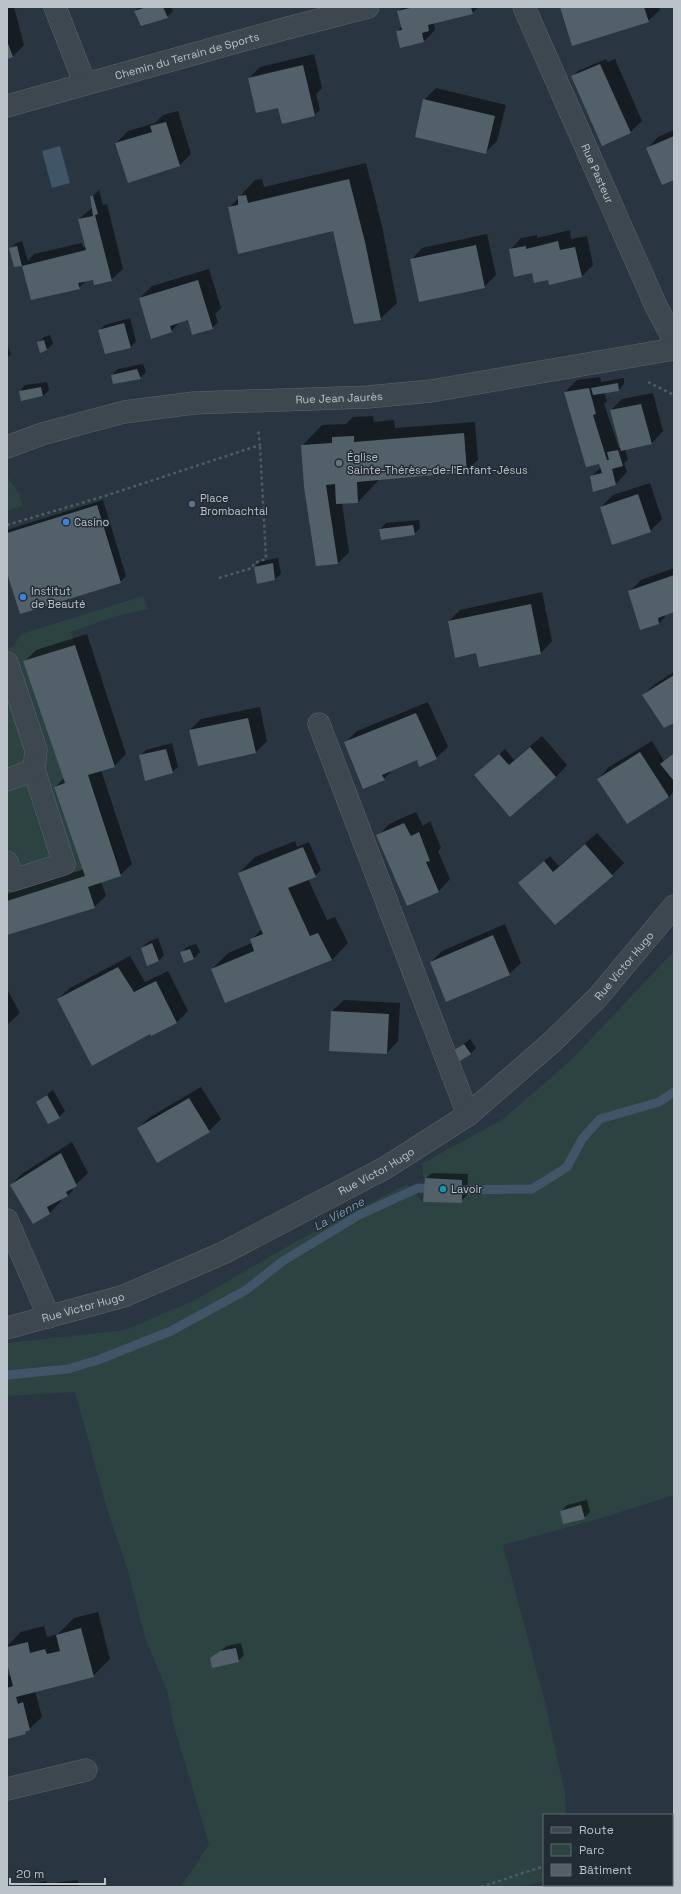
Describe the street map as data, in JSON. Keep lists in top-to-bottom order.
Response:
{
  "streets": {
    "street": [
      "Chemin du Terrain de Sports",
      "Rue Pasteur",
      "Rue Jean Jaurès",
      "Rue Victor Hugo"
    ]
  },
  "water": ["La Vienne"],
  "places": [
    "Église Sainte-Thérèse-de-l'Enfant-Jésus",
    "Place Brombachtal",
    "Casino",
    "Institut de Beauté",
    "Lavoir"
  ],
  "legend": ["Route", "Parc", "Bâtiment"],
  "scale_bar": "20 m"
}
